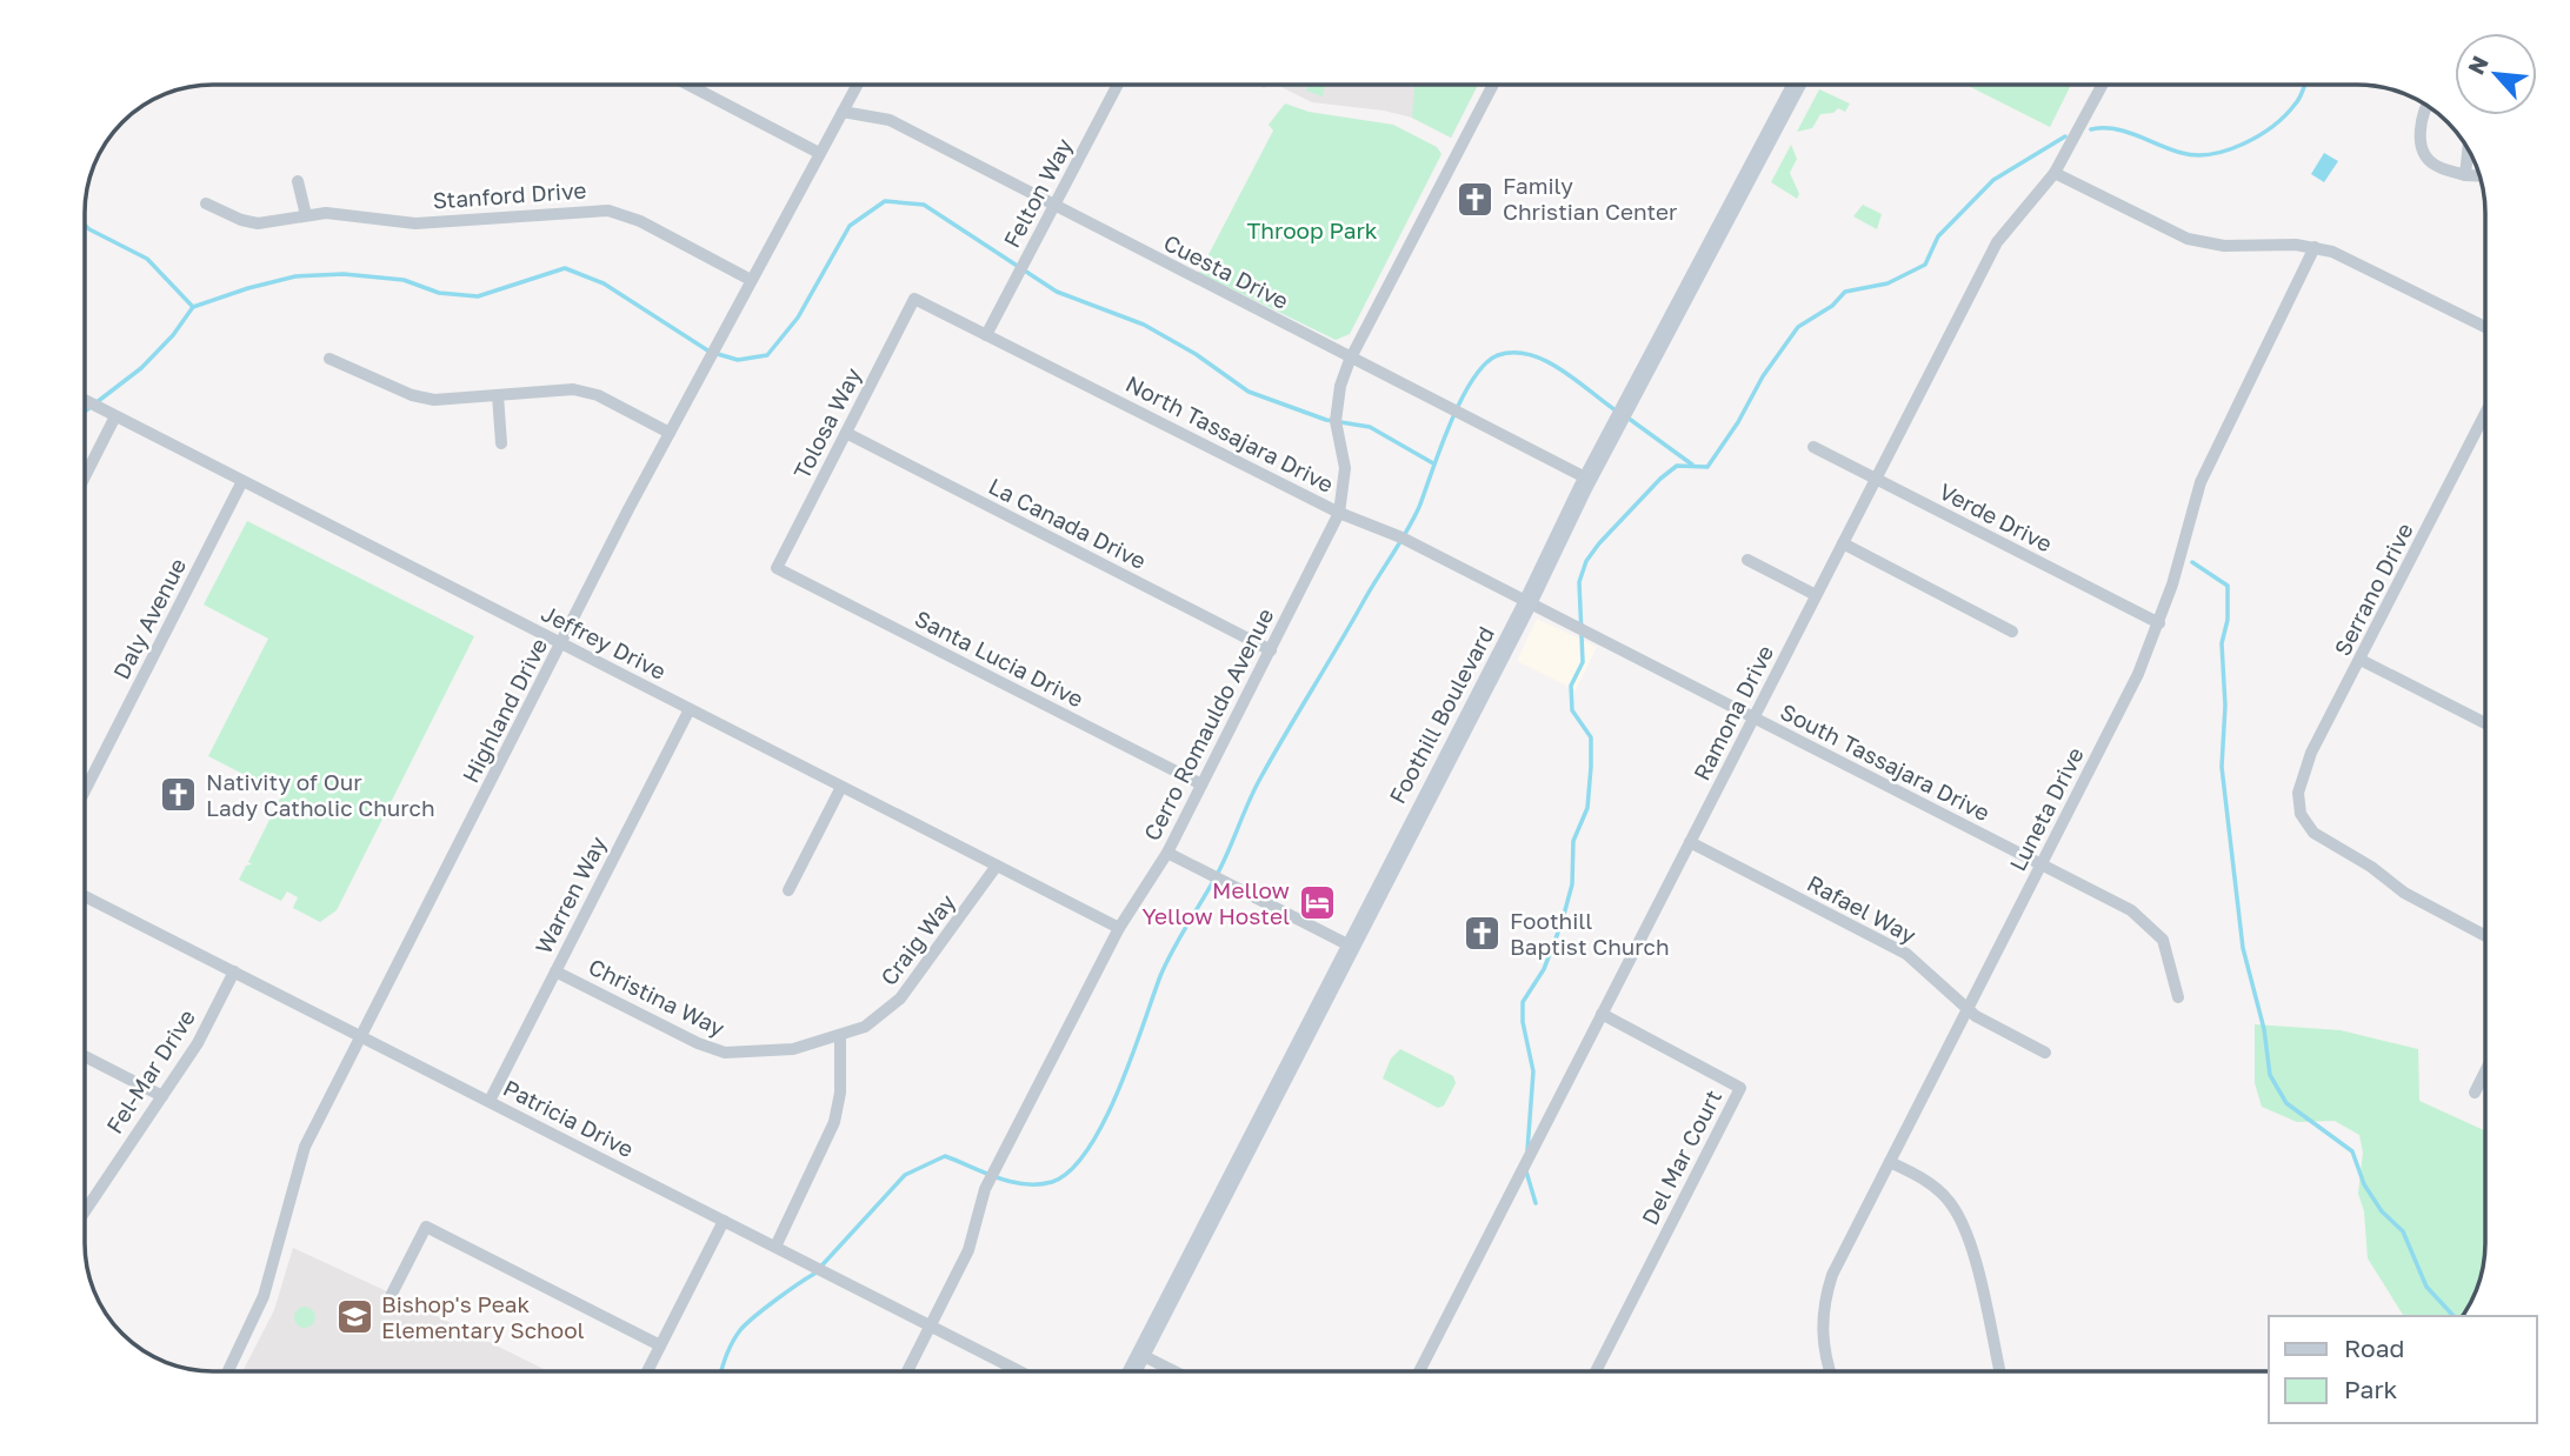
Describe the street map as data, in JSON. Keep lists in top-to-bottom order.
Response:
{
  "streets": {
    "street": [
      "Felton Way",
      "Stanford Drive",
      "Cuesta Drive",
      "Tolosa Way",
      "North Tassajara Drive",
      "Verde Drive",
      "La Canada Drive",
      "Serrano Drive",
      "Daly Avenue",
      "Jeffrey Drive",
      "Santa Lucia Drive",
      "Highland Drive",
      "Ramona Drive",
      "Foothill Boulevard",
      "Cerro Romauldo Avenue",
      "South Tassajara Drive",
      "Luneta Drive",
      "Warren Way",
      "Rafael Way",
      "Craig Way",
      "Christina Way",
      "Fel-Mar Drive",
      "Patricia Drive",
      "Del Mar Court"
    ]
  },
  "crossings": [
    ["Felton Way", "Cuesta Drive"],
    ["Felton Way", "North Tassajara Drive"],
    ["Stanford Drive", "Highland Drive"],
    ["Cuesta Drive", "Highland Drive"],
    ["Cuesta Drive", "Foothill Boulevard"],
    ["Cuesta Drive", "Cerro Romauldo Avenue"],
    ["Tolosa Way", "North Tassajara Drive"],
    ["Tolosa Way", "La Canada Drive"],
    ["Tolosa Way", "Santa Lucia Drive"],
    ["North Tassajara Drive", "Foothill Boulevard"],
    ["North Tassajara Drive", "Cerro Romauldo Avenue"],
    ["North Tassajara Drive", "South Tassajara Drive"],
    ["Verde Drive", "Ramona Drive"],
    ["Verde Drive", "Luneta Drive"],
    ["La Canada Drive", "Cerro Romauldo Avenue"],
    ["Daly Avenue", "Jeffrey Drive"],
    ["Jeffrey Drive", "Highland Drive"],
    ["Jeffrey Drive", "Cerro Romauldo Avenue"],
    ["Jeffrey Drive", "Warren Way"],
    ["Jeffrey Drive", "Craig Way"],
    ["Santa Lucia Drive", "Cerro Romauldo Avenue"],
    ["Highland Drive", "Patricia Drive"],
    ["Ramona Drive", "South Tassajara Drive"],
    ["Ramona Drive", "Rafael Way"],
    ["Ramona Drive", "Del Mar Court"],
    ["Foothill Boulevard", "South Tassajara Drive"],
    ["Cerro Romauldo Avenue", "Patricia Drive"],
    ["South Tassajara Drive", "Luneta Drive"],
    ["Luneta Drive", "Rafael Way"],
    ["Warren Way", "Christina Way"],
    ["Warren Way", "Patricia Drive"],
    ["Craig Way", "Christina Way"],
    ["Fel-Mar Drive", "Patricia Drive"]
  ],
  "parks": ["Throop Park"],
  "places": {
    "church": ["Family Christian Center", "Nativity of Our Lady Catholic Church", "Foothill Baptist Church"],
    "hotel": ["Mellow Yellow Hostel"],
    "school or university": ["Bishop's Peak Elementary School"]
  },
  "legend": ["Road", "Park"],
  "north": "top left"
}
